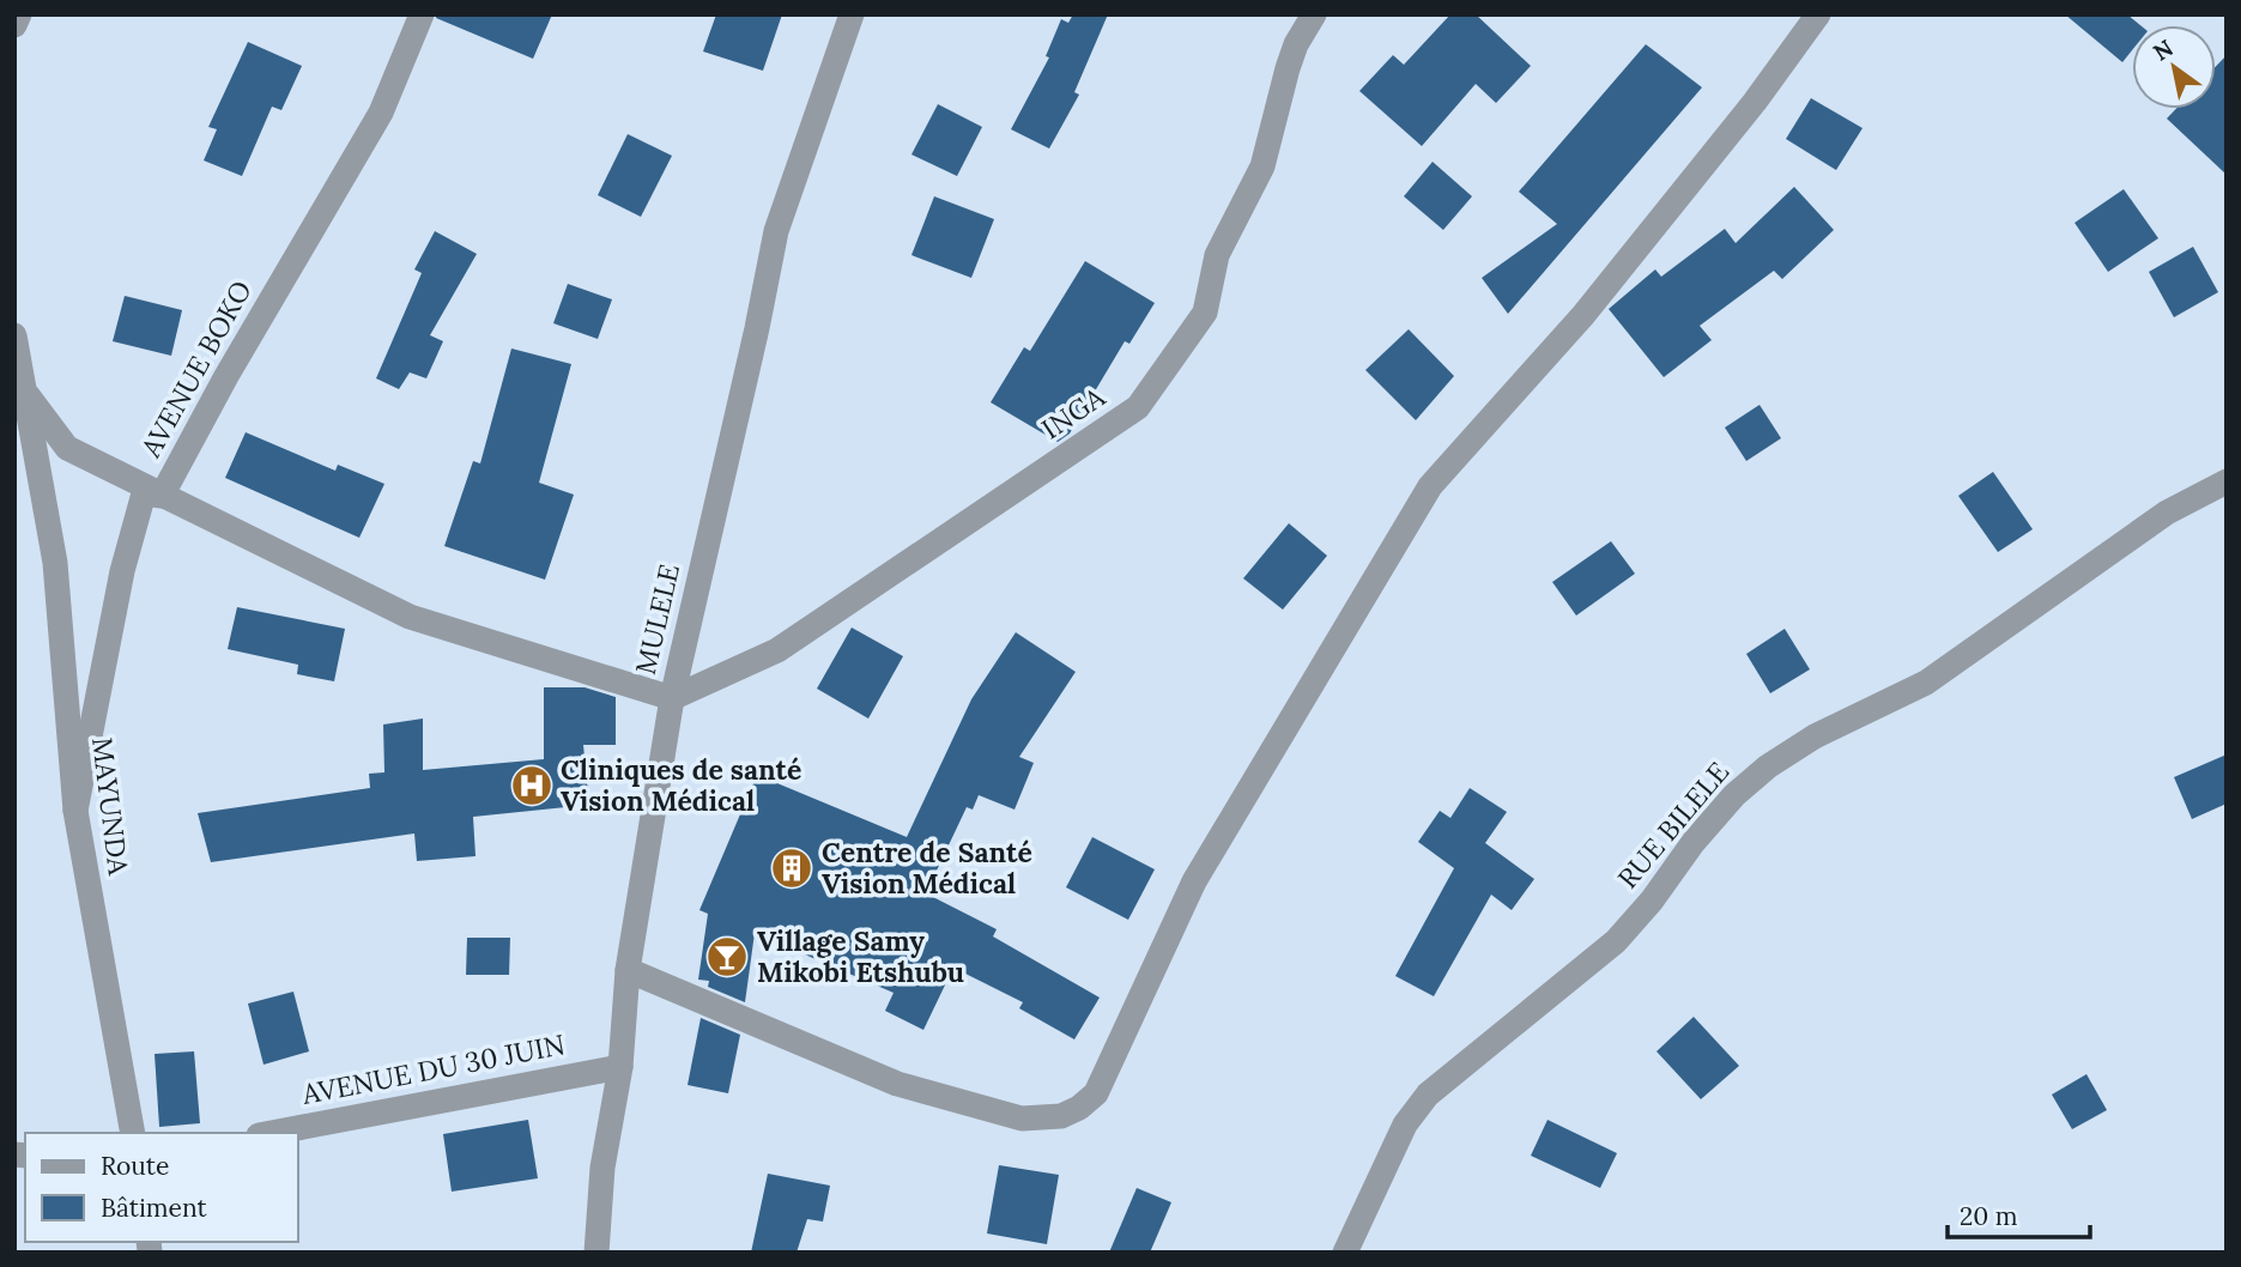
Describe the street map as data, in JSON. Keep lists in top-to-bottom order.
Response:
{
  "streets": {
    "street": [
      "AVENUE BOKO",
      "INGA",
      "MULELE",
      "MAYUNDA",
      "RUE BILELE",
      "AVENUE DU 30 JUIN"
    ]
  },
  "crossings": [
    ["AVENUE BOKO", "MAYUNDA"],
    ["INGA", "MULELE"],
    ["MULELE", "AVENUE DU 30 JUIN"]
  ],
  "places": {
    "hospital": ["Cliniques de santé Vision Médical"],
    "building": ["Centre de Santé Vision Médical"],
    "bar": ["Village Samy Mikobi Etshubu"]
  },
  "legend": ["Route", "Bâtiment"],
  "scale_bar": "20 m",
  "north": "top left"
}
